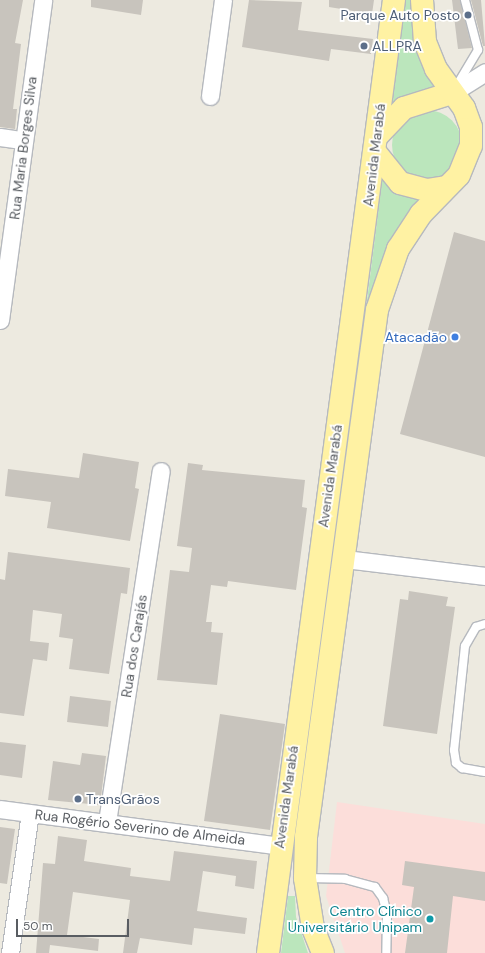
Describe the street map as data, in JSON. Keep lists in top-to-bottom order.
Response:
{
  "streets": {
    "main road": ["Avenida Marabá"],
    "street": ["Rua Maria Borges Silva", "Rua dos Carajás", "Rua Rogério Severino de Almeida"]
  },
  "crossings": [
    ["Avenida Marabá", "Rua Rogério Severino de Almeida"],
    ["Rua dos Carajás", "Rua Rogério Severino de Almeida"]
  ],
  "places": [
    "Parque Auto Posto",
    "ALLPRA",
    "Atacadão",
    "TransGrãos",
    "Centro Clínico Universitário Unipam"
  ],
  "scale_bar": "50 m"
}
